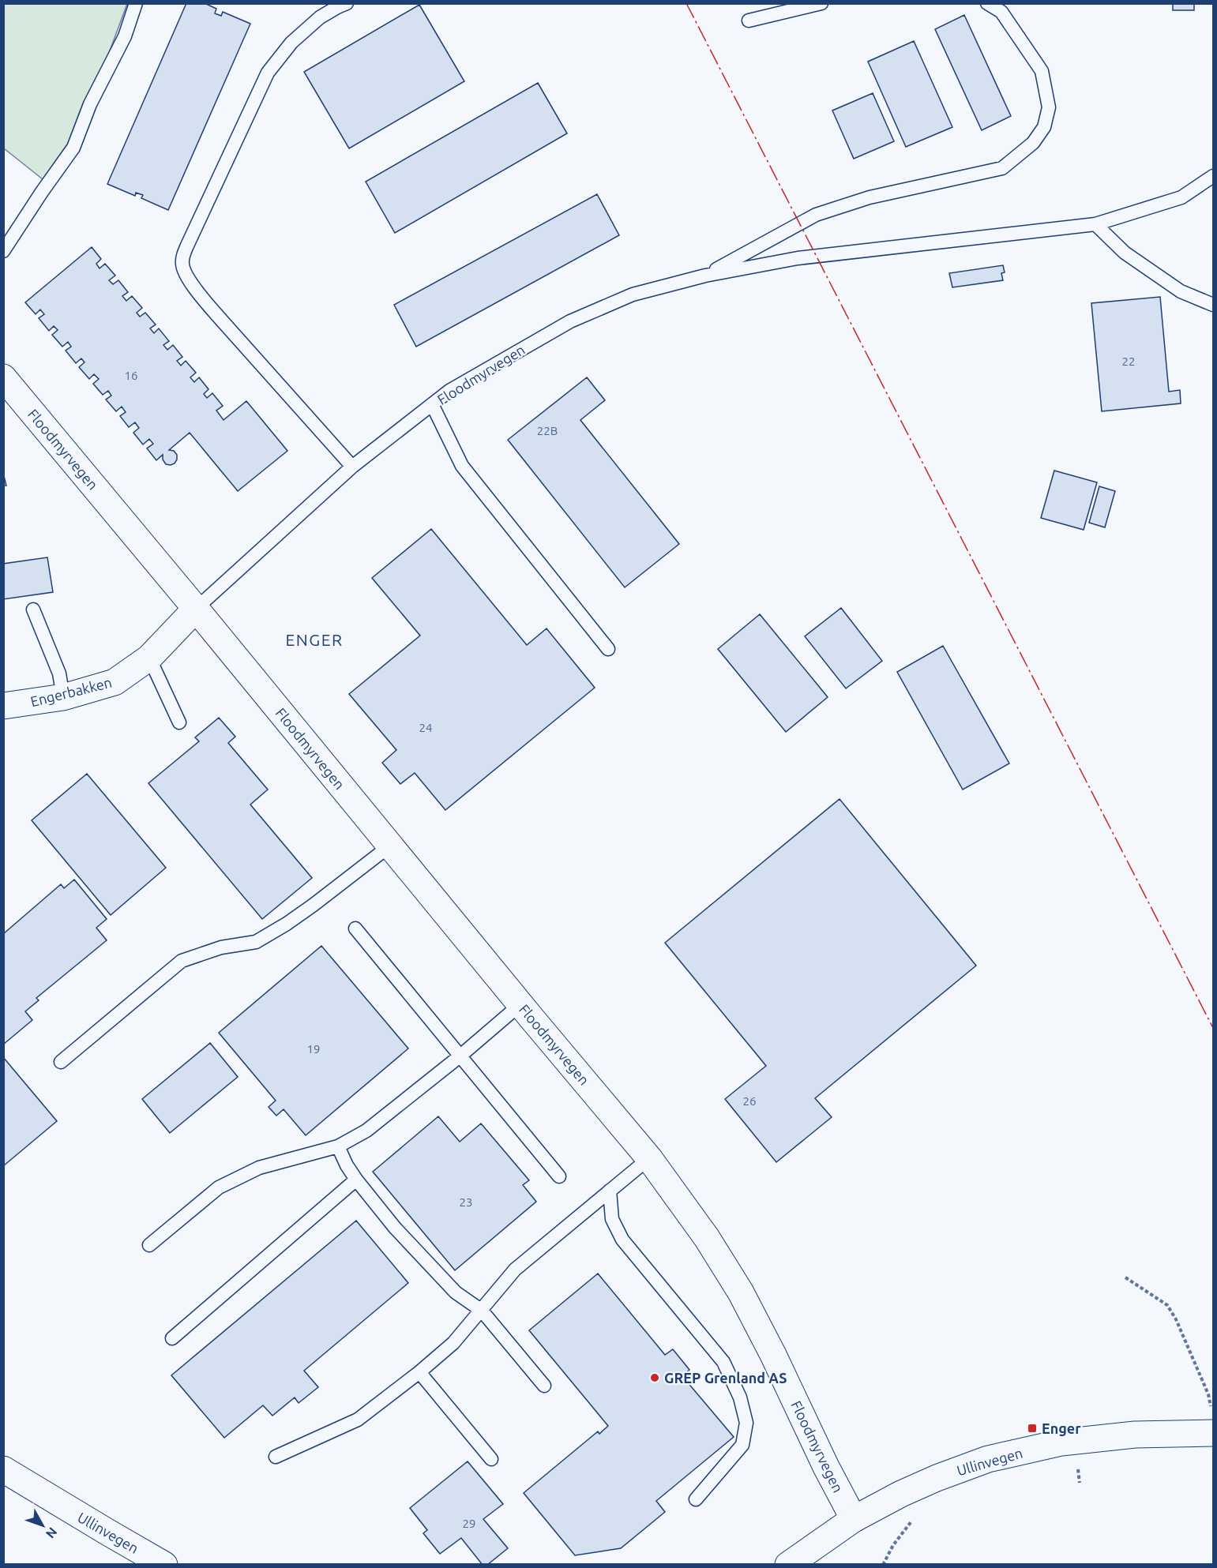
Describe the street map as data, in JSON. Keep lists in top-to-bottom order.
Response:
{
  "streets": {
    "street": ["Floodmyrvegen", "Engerbakken", "Ullinvegen"]
  },
  "crossings": [
    ["Floodmyrvegen", "Engerbakken"],
    ["Floodmyrvegen", "Ullinvegen"]
  ],
  "districts": ["ENGER"],
  "places": {
    "other": ["GREP Grenland AS"],
    "transit": ["Enger"]
  },
  "house_numbers": [
    "22",
    "16",
    "22B",
    "24",
    "19",
    "26",
    "23",
    "29"
  ],
  "north": "bottom right"
}
